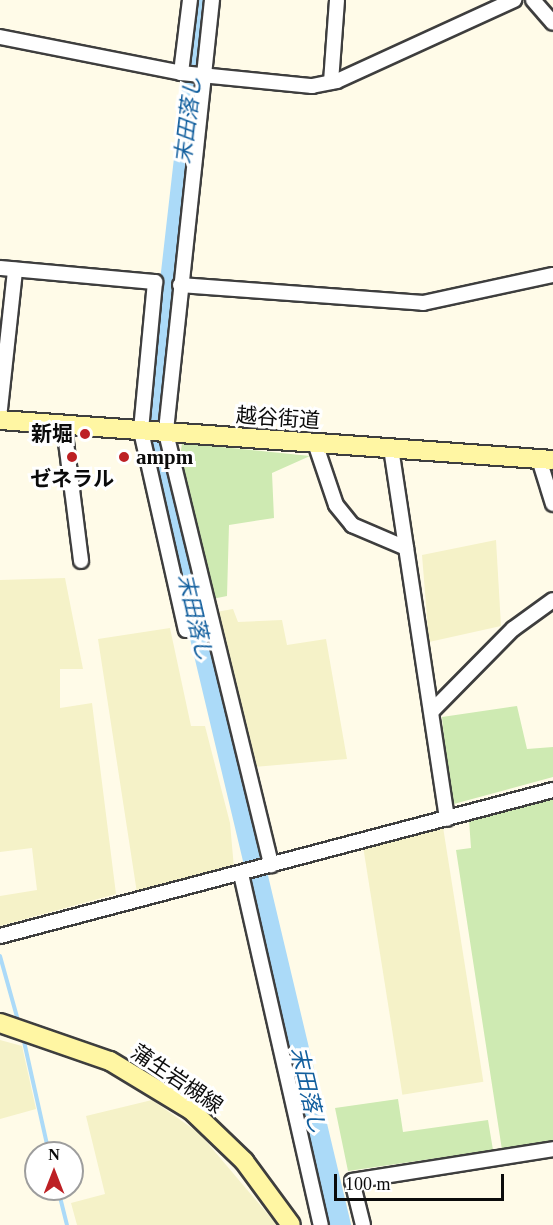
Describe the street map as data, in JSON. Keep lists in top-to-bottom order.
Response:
{
  "streets": {
    "street": ["越谷街道", "蒲生岩槻線"]
  },
  "water": ["末田落し"],
  "places": ["新堀", "ゼネラル", "ampm"],
  "scale_bar": "100 m",
  "north": "top"
}
